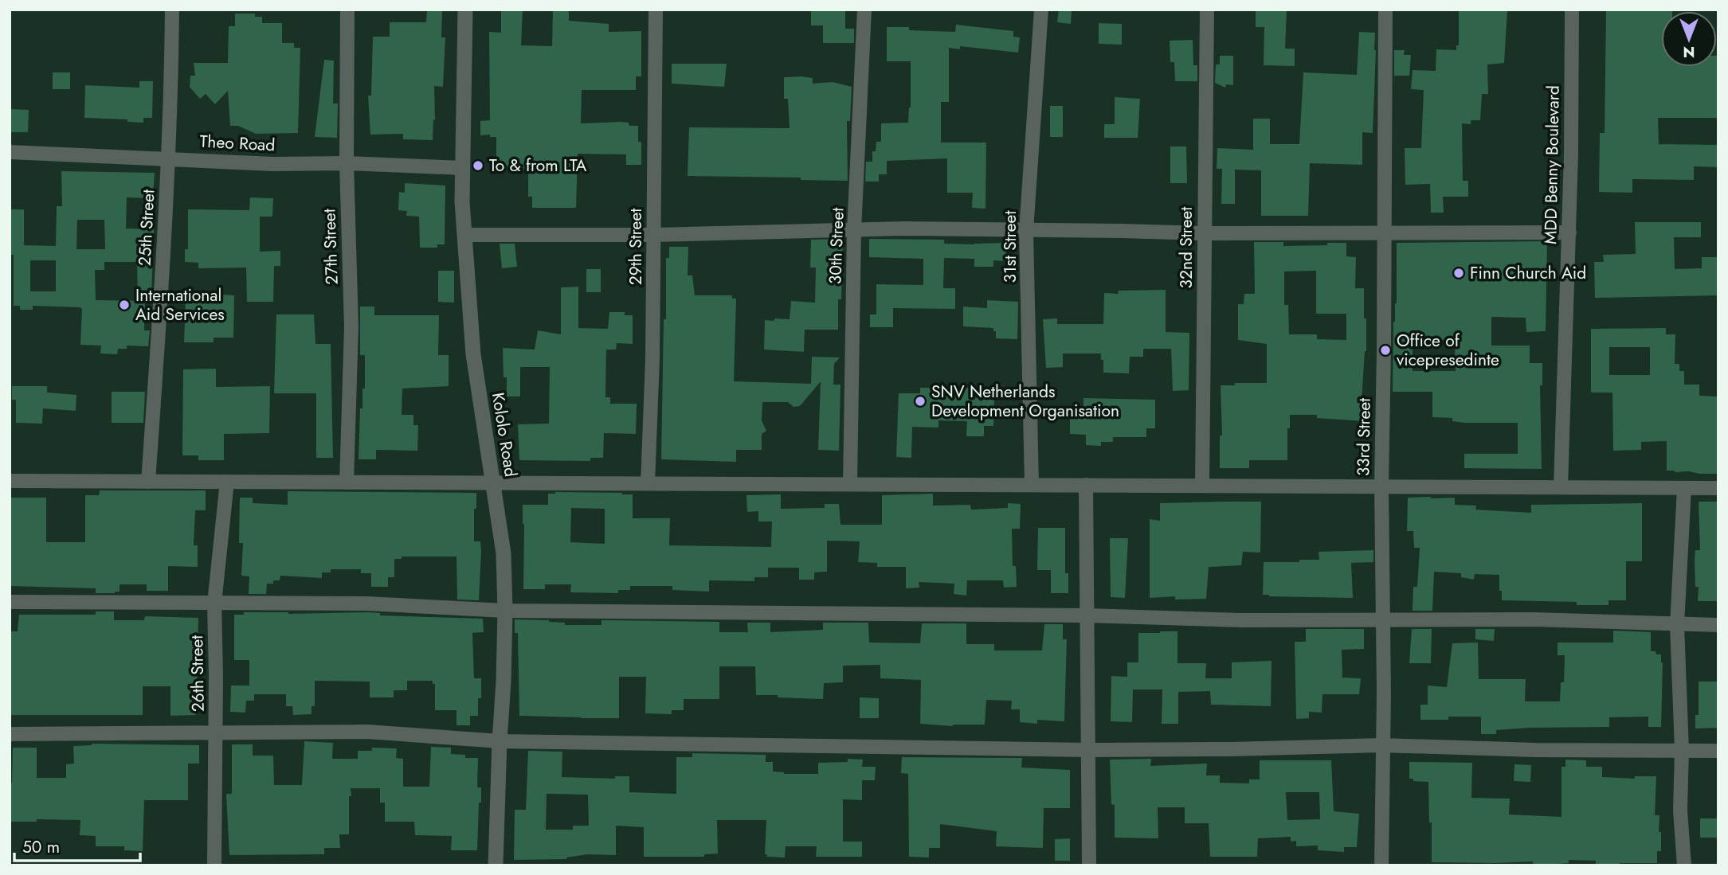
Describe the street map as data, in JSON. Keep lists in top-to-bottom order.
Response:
{
  "streets": {
    "street": [
      "Theo Road",
      "MDD Benny Boulevard",
      "25th Street",
      "30th Street",
      "27th Street",
      "29th Street",
      "31st Street",
      "32nd Street",
      "Kololo Road",
      "33rd Street",
      "26th Street"
    ]
  },
  "crossings": [
    ["Theo Road", "25th Street"],
    ["Theo Road", "27th Street"],
    ["Theo Road", "Kololo Road"]
  ],
  "places": [
    "To & from LTA",
    "Finn Church Aid",
    "International Aid Services",
    "Office of vicepresedinte",
    "SNV Netherlands Development Organisation"
  ],
  "scale_bar": "50 m",
  "north": "bottom"
}
